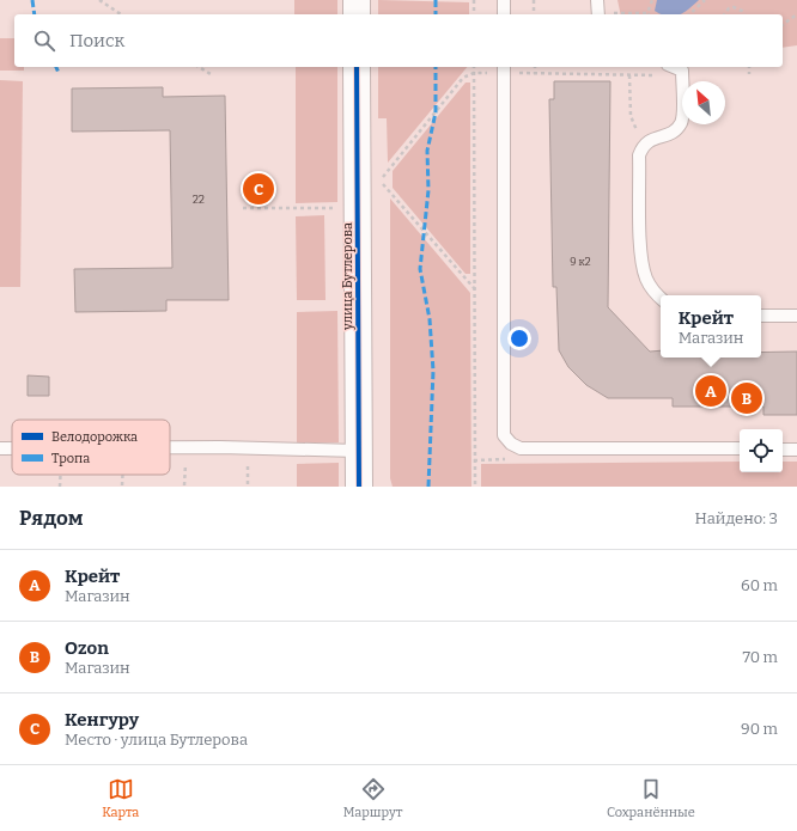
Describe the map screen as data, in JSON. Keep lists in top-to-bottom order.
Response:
{
  "streets": {
    "street": ["улица Бутлерова"]
  },
  "house_numbers": ["22", "9 к2"],
  "legend": ["Велодорожка", "Тропа"],
  "north": "top left",
  "page": {
    "search": "Поиск",
    "pins": ["C", "A", "B"],
    "popup": ["Крейт", "Магазин"],
    "heading": ["Рядом", "Найдено: 3"],
    "list": [
      {
        "mark": "A",
        "name": "Крейт",
        "note": "Магазин",
        "value": "60 m"
      },
      {
        "mark": "B",
        "name": "Ozon",
        "note": "Магазин",
        "value": "70 m"
      },
      {
        "mark": "C",
        "name": "Кенгуру",
        "note": "Место · улица Бутлерова",
        "value": "90 m"
      }
    ],
    "nav": ["Карта", "Маршрут", "Сохранённые"]
  }
}
